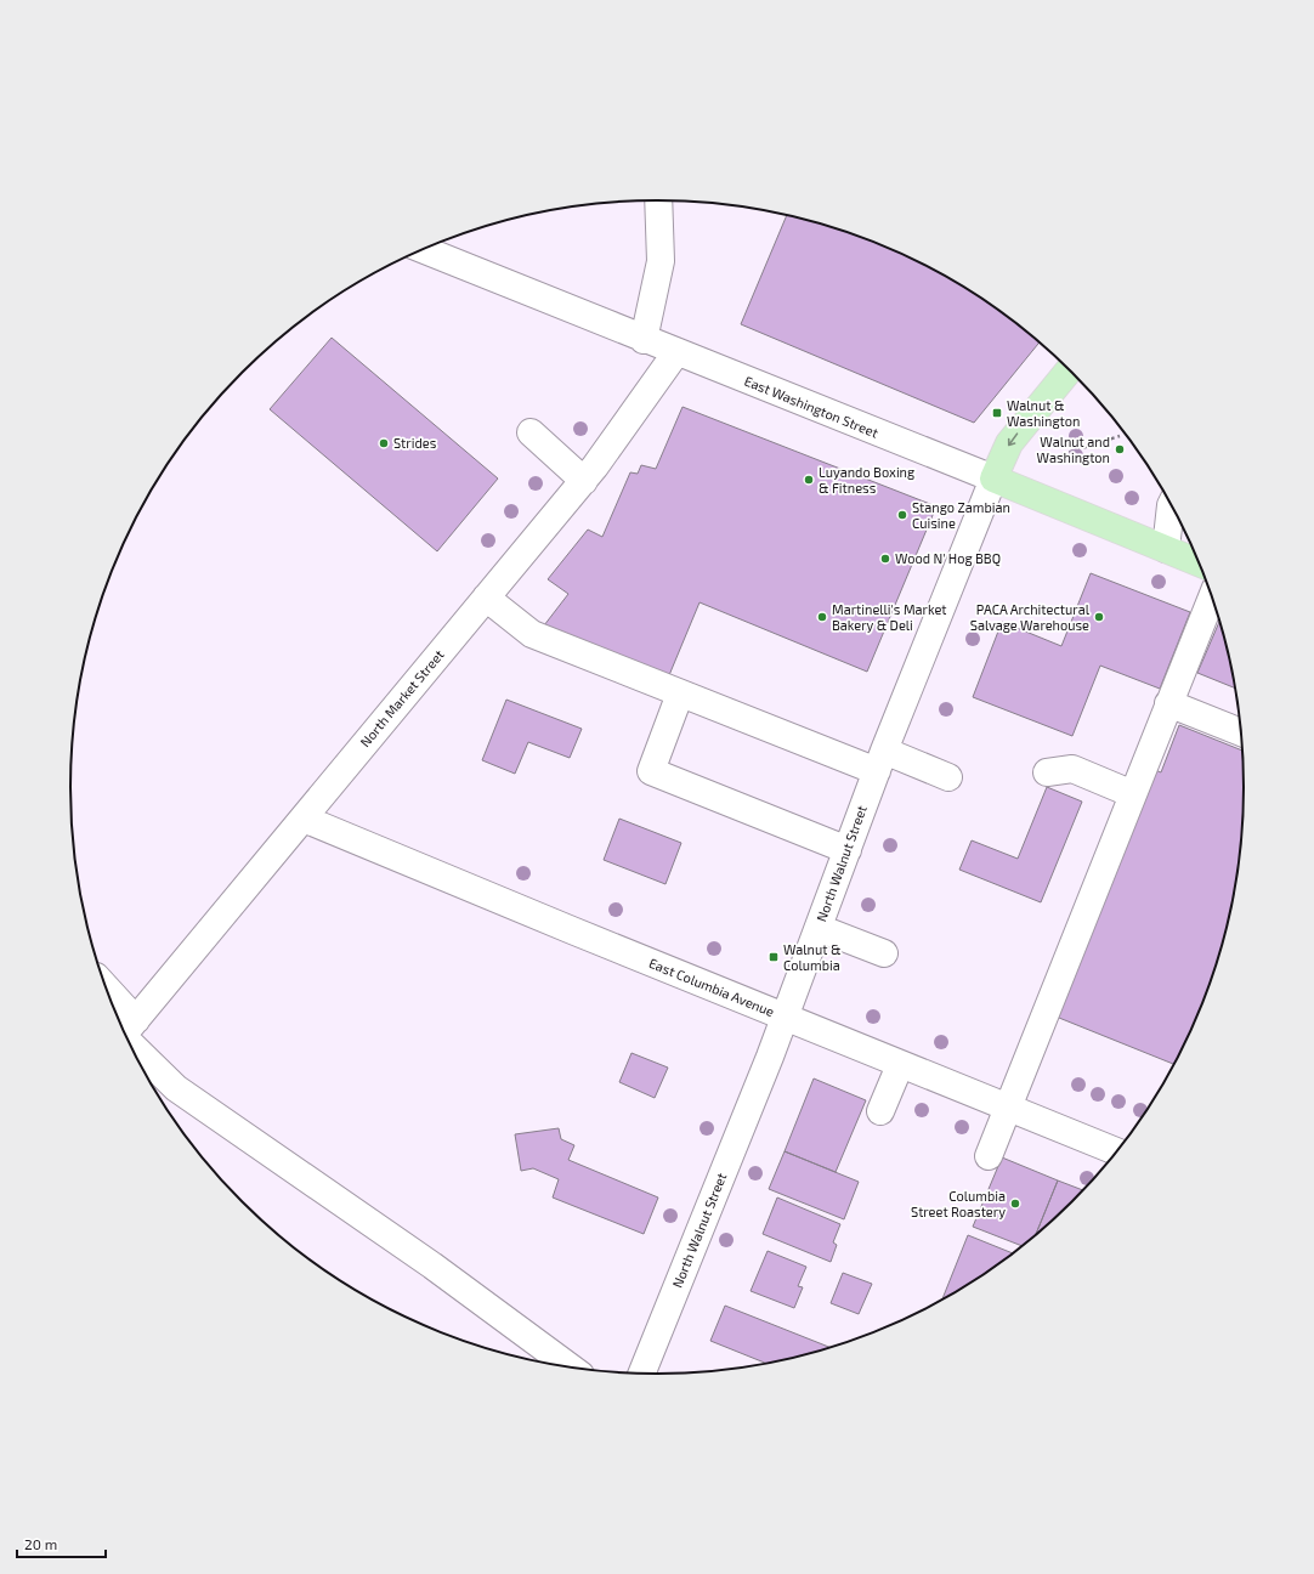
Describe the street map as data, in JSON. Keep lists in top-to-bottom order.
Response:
{
  "streets": {
    "main road": ["East Washington Street", "North Walnut Street"],
    "street": ["North Market Street", "East Columbia Avenue"]
  },
  "crossings": [
    ["East Washington Street", "North Market Street"],
    ["East Washington Street", "North Walnut Street"],
    ["North Market Street", "East Columbia Avenue"],
    ["North Walnut Street", "East Columbia Avenue"]
  ],
  "places": {
    "transit": ["Walnut & Washington", "Walnut & Columbia"],
    "other": [
      "Strides",
      "Walnut and Washington",
      "Luyando Boxing & Fitness",
      "Stango Zambian Cuisine",
      "Wood N' Hog BBQ",
      "Martinelli's Market Bakery & Deli",
      "PACA Architectural Salvage Warehouse",
      "Columbia Street Roastery"
    ]
  },
  "scale_bar": "20 m"
}
